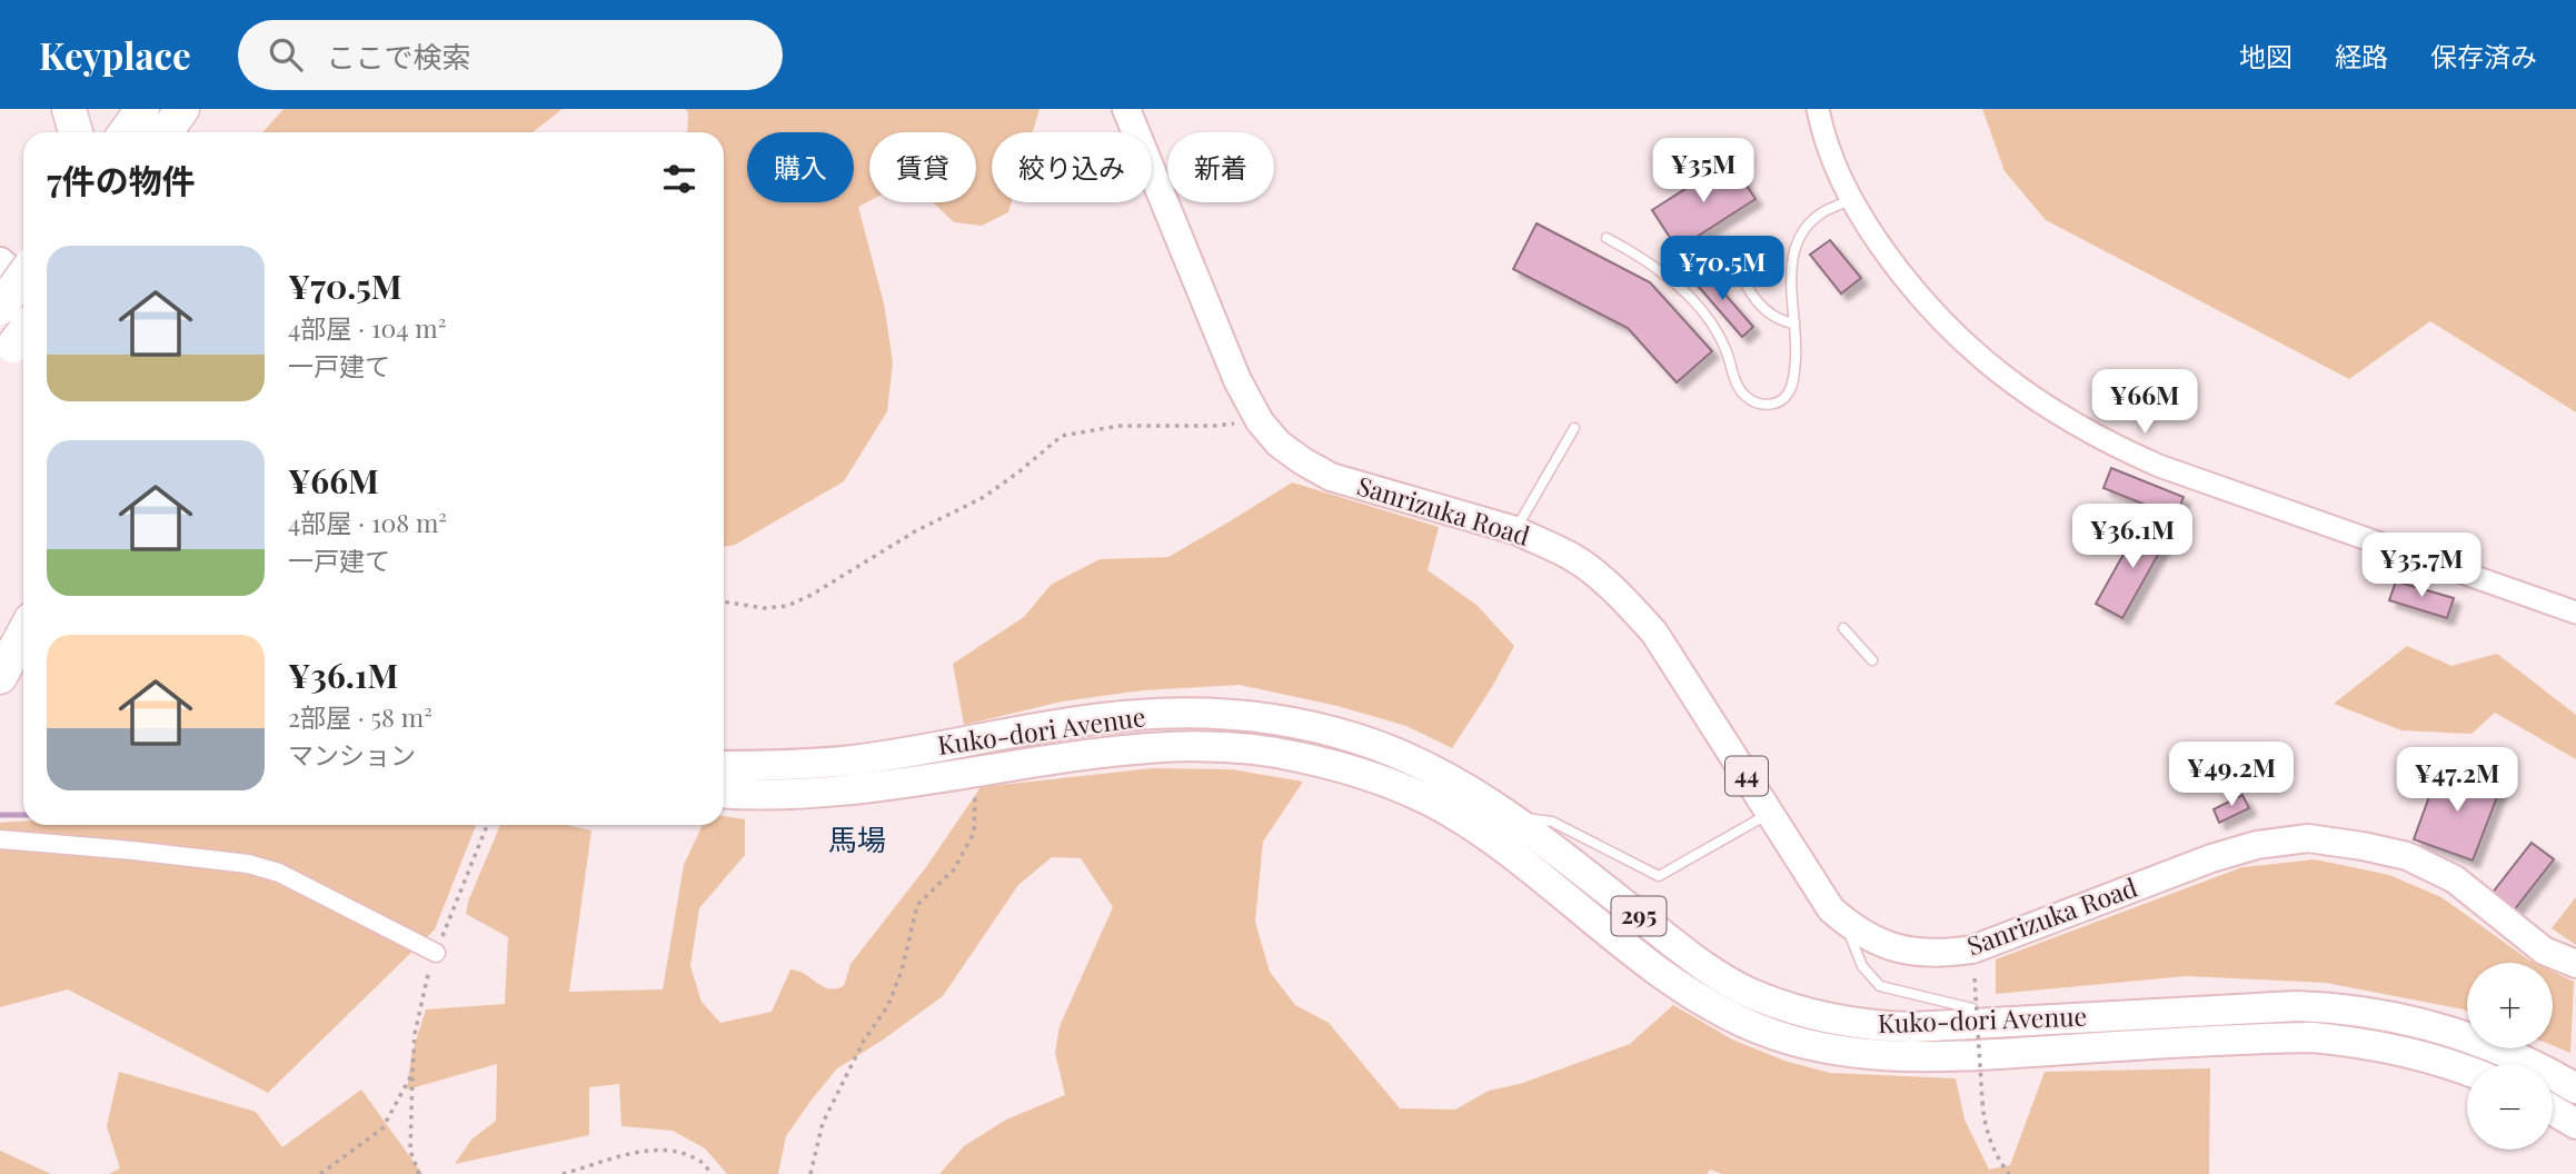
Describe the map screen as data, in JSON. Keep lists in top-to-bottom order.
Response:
{
  "streets": {
    "highway": ["Kuko-dori Avenue", "295"],
    "main road": ["Sanrizuka Road", "44"]
  },
  "districts": ["馬場"],
  "page": {
    "header": "Keyplace",
    "search": "ここで検索",
    "nav": ["地図", "経路", "保存済み"],
    "chip": [
      "購入",
      "賃貸",
      "絞り込み",
      "新着"
    ],
    "heading": "7件の物件",
    "price": [
      "¥35M",
      "¥70.5M",
      "¥66M",
      "¥36.1M",
      "¥35.7M",
      "¥49.2M",
      "¥47.2M"
    ],
    "list": [
      {
        "name": "¥70.5M",
        "note": "4部屋 · 104 m² · 一戸建て"
      },
      {
        "name": "¥66M",
        "note": "4部屋 · 108 m² · 一戸建て"
      },
      {
        "name": "¥36.1M",
        "note": "2部屋 · 58 m² · マンション"
      }
    ],
    "map_buttons": ["+", "−"]
  }
}
